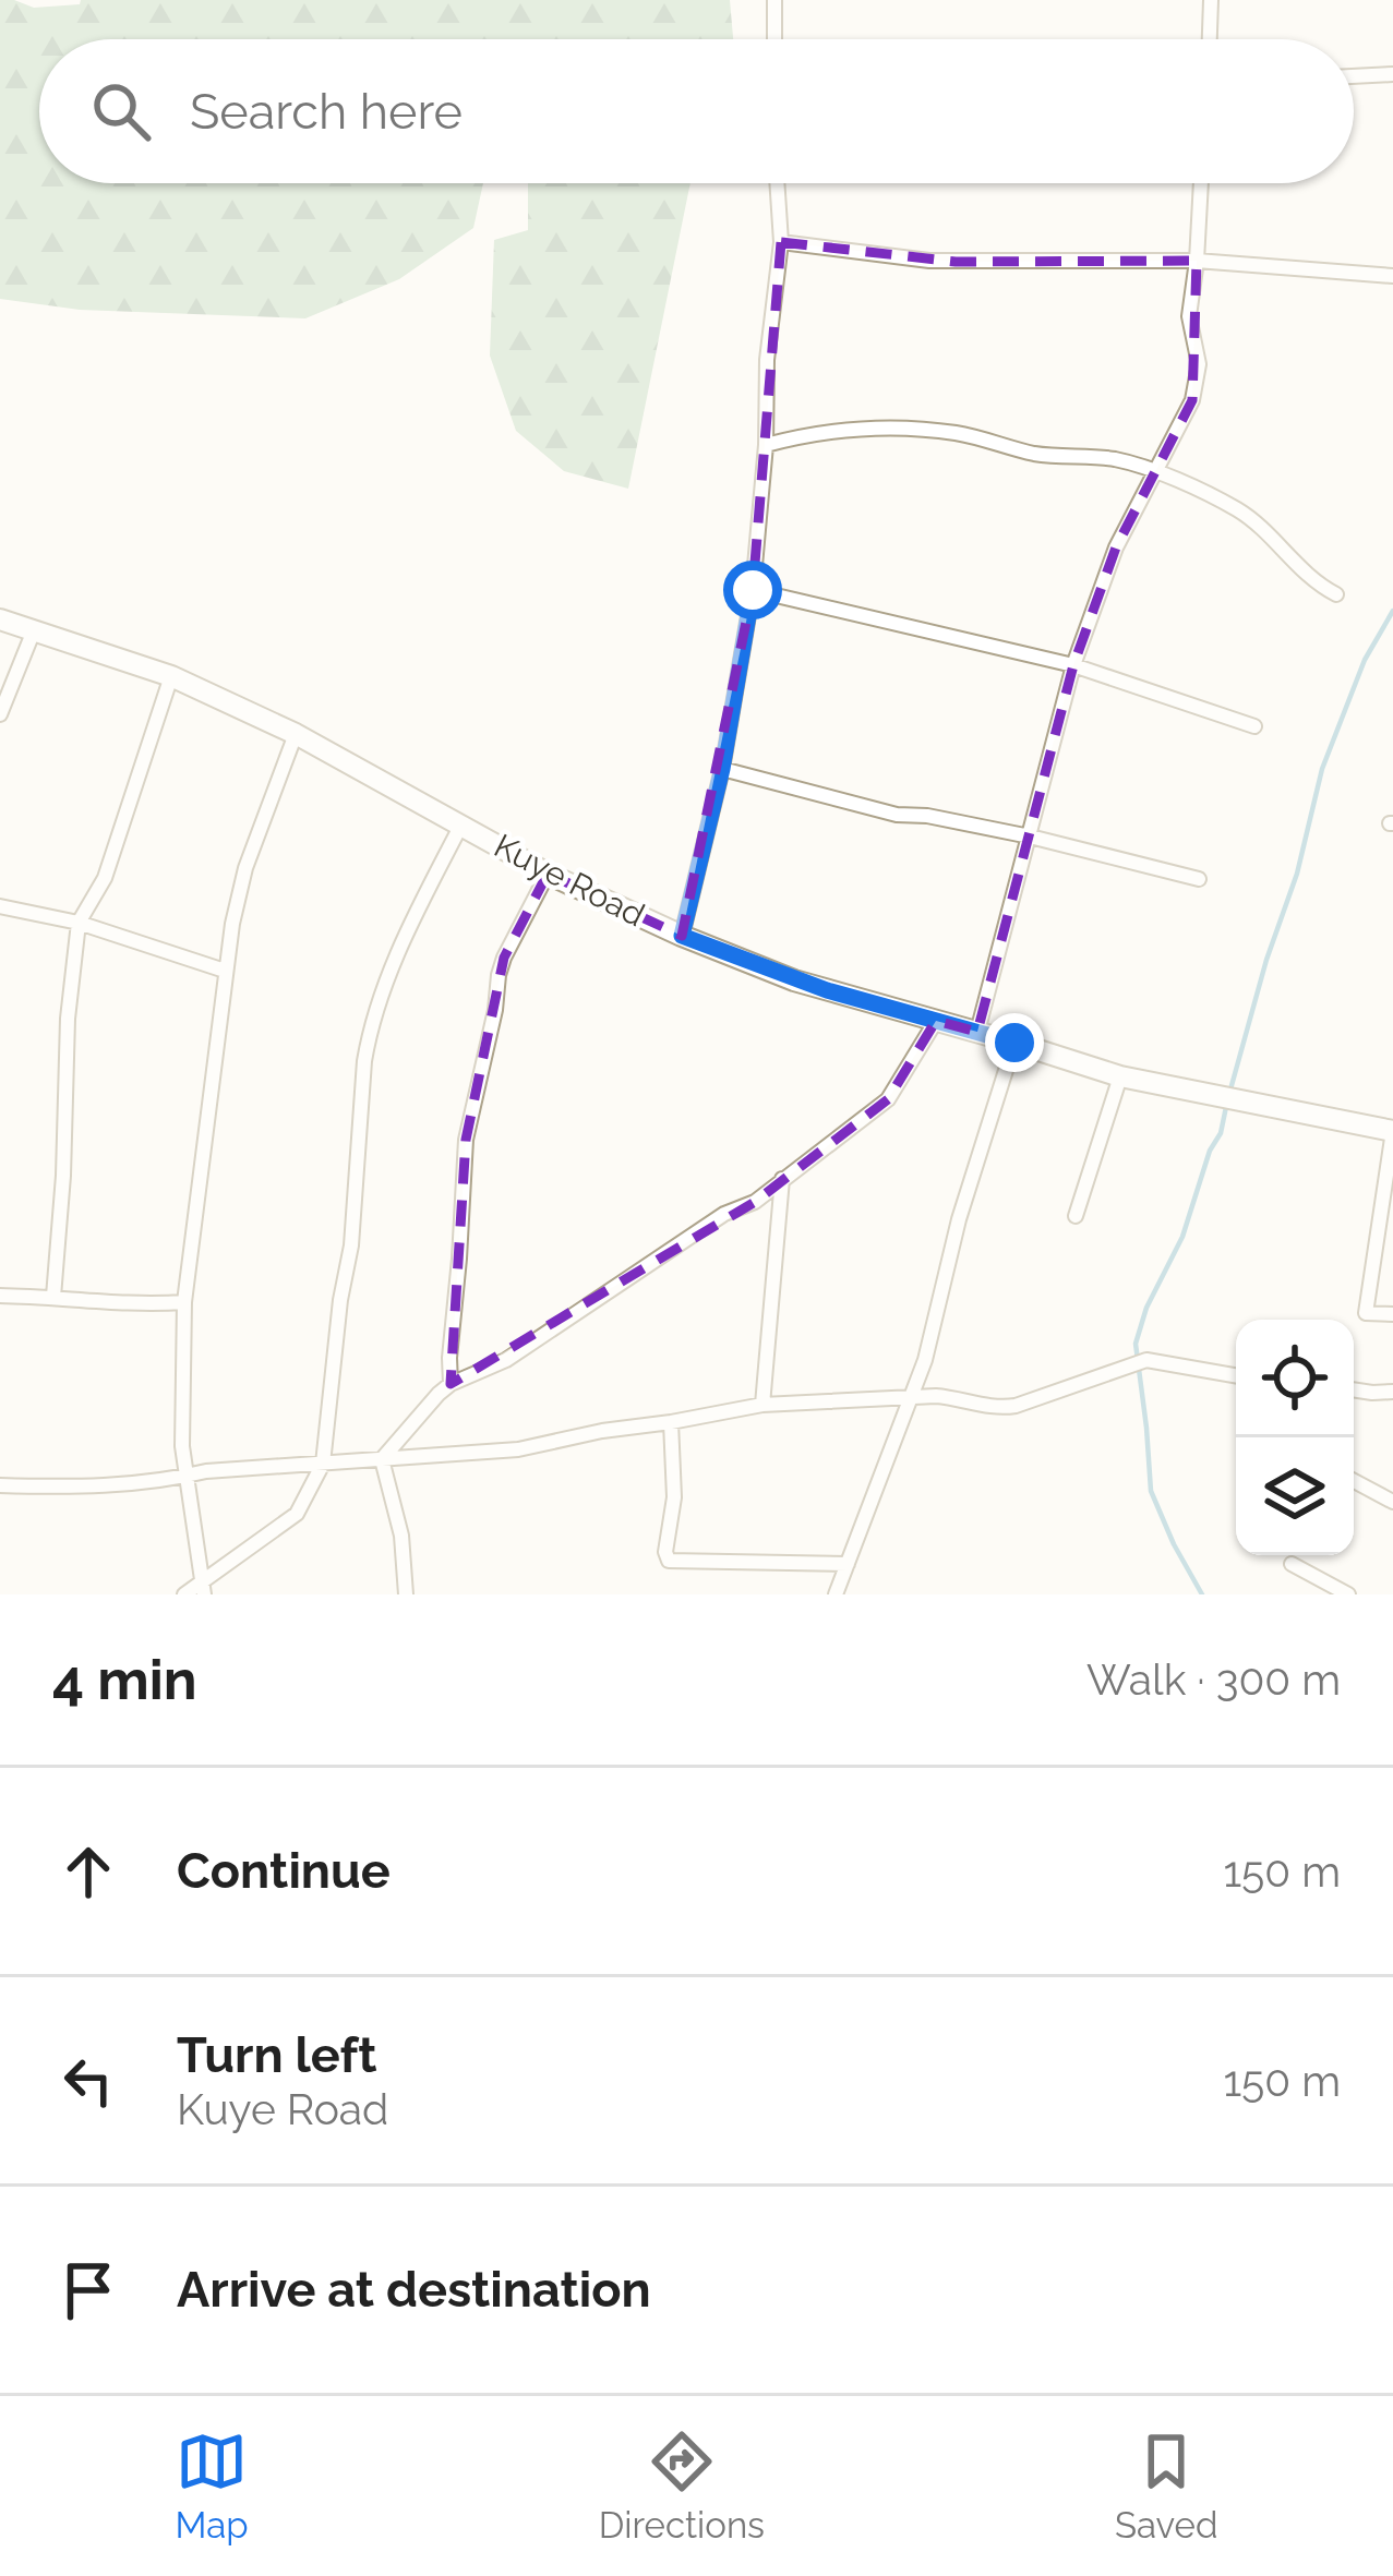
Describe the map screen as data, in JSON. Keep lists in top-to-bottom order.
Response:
{
  "streets": {
    "street": ["Kuye Road"]
  },
  "page": {
    "search": "Search here",
    "heading": ["4 min", "Walk · 300 m"],
    "list": [
      ["Continue", "150 m"],
      ["Turn left", "Kuye Road", "150 m"],
      "Arrive at destination"
    ],
    "nav": ["Map", "Directions", "Saved"]
  }
}
